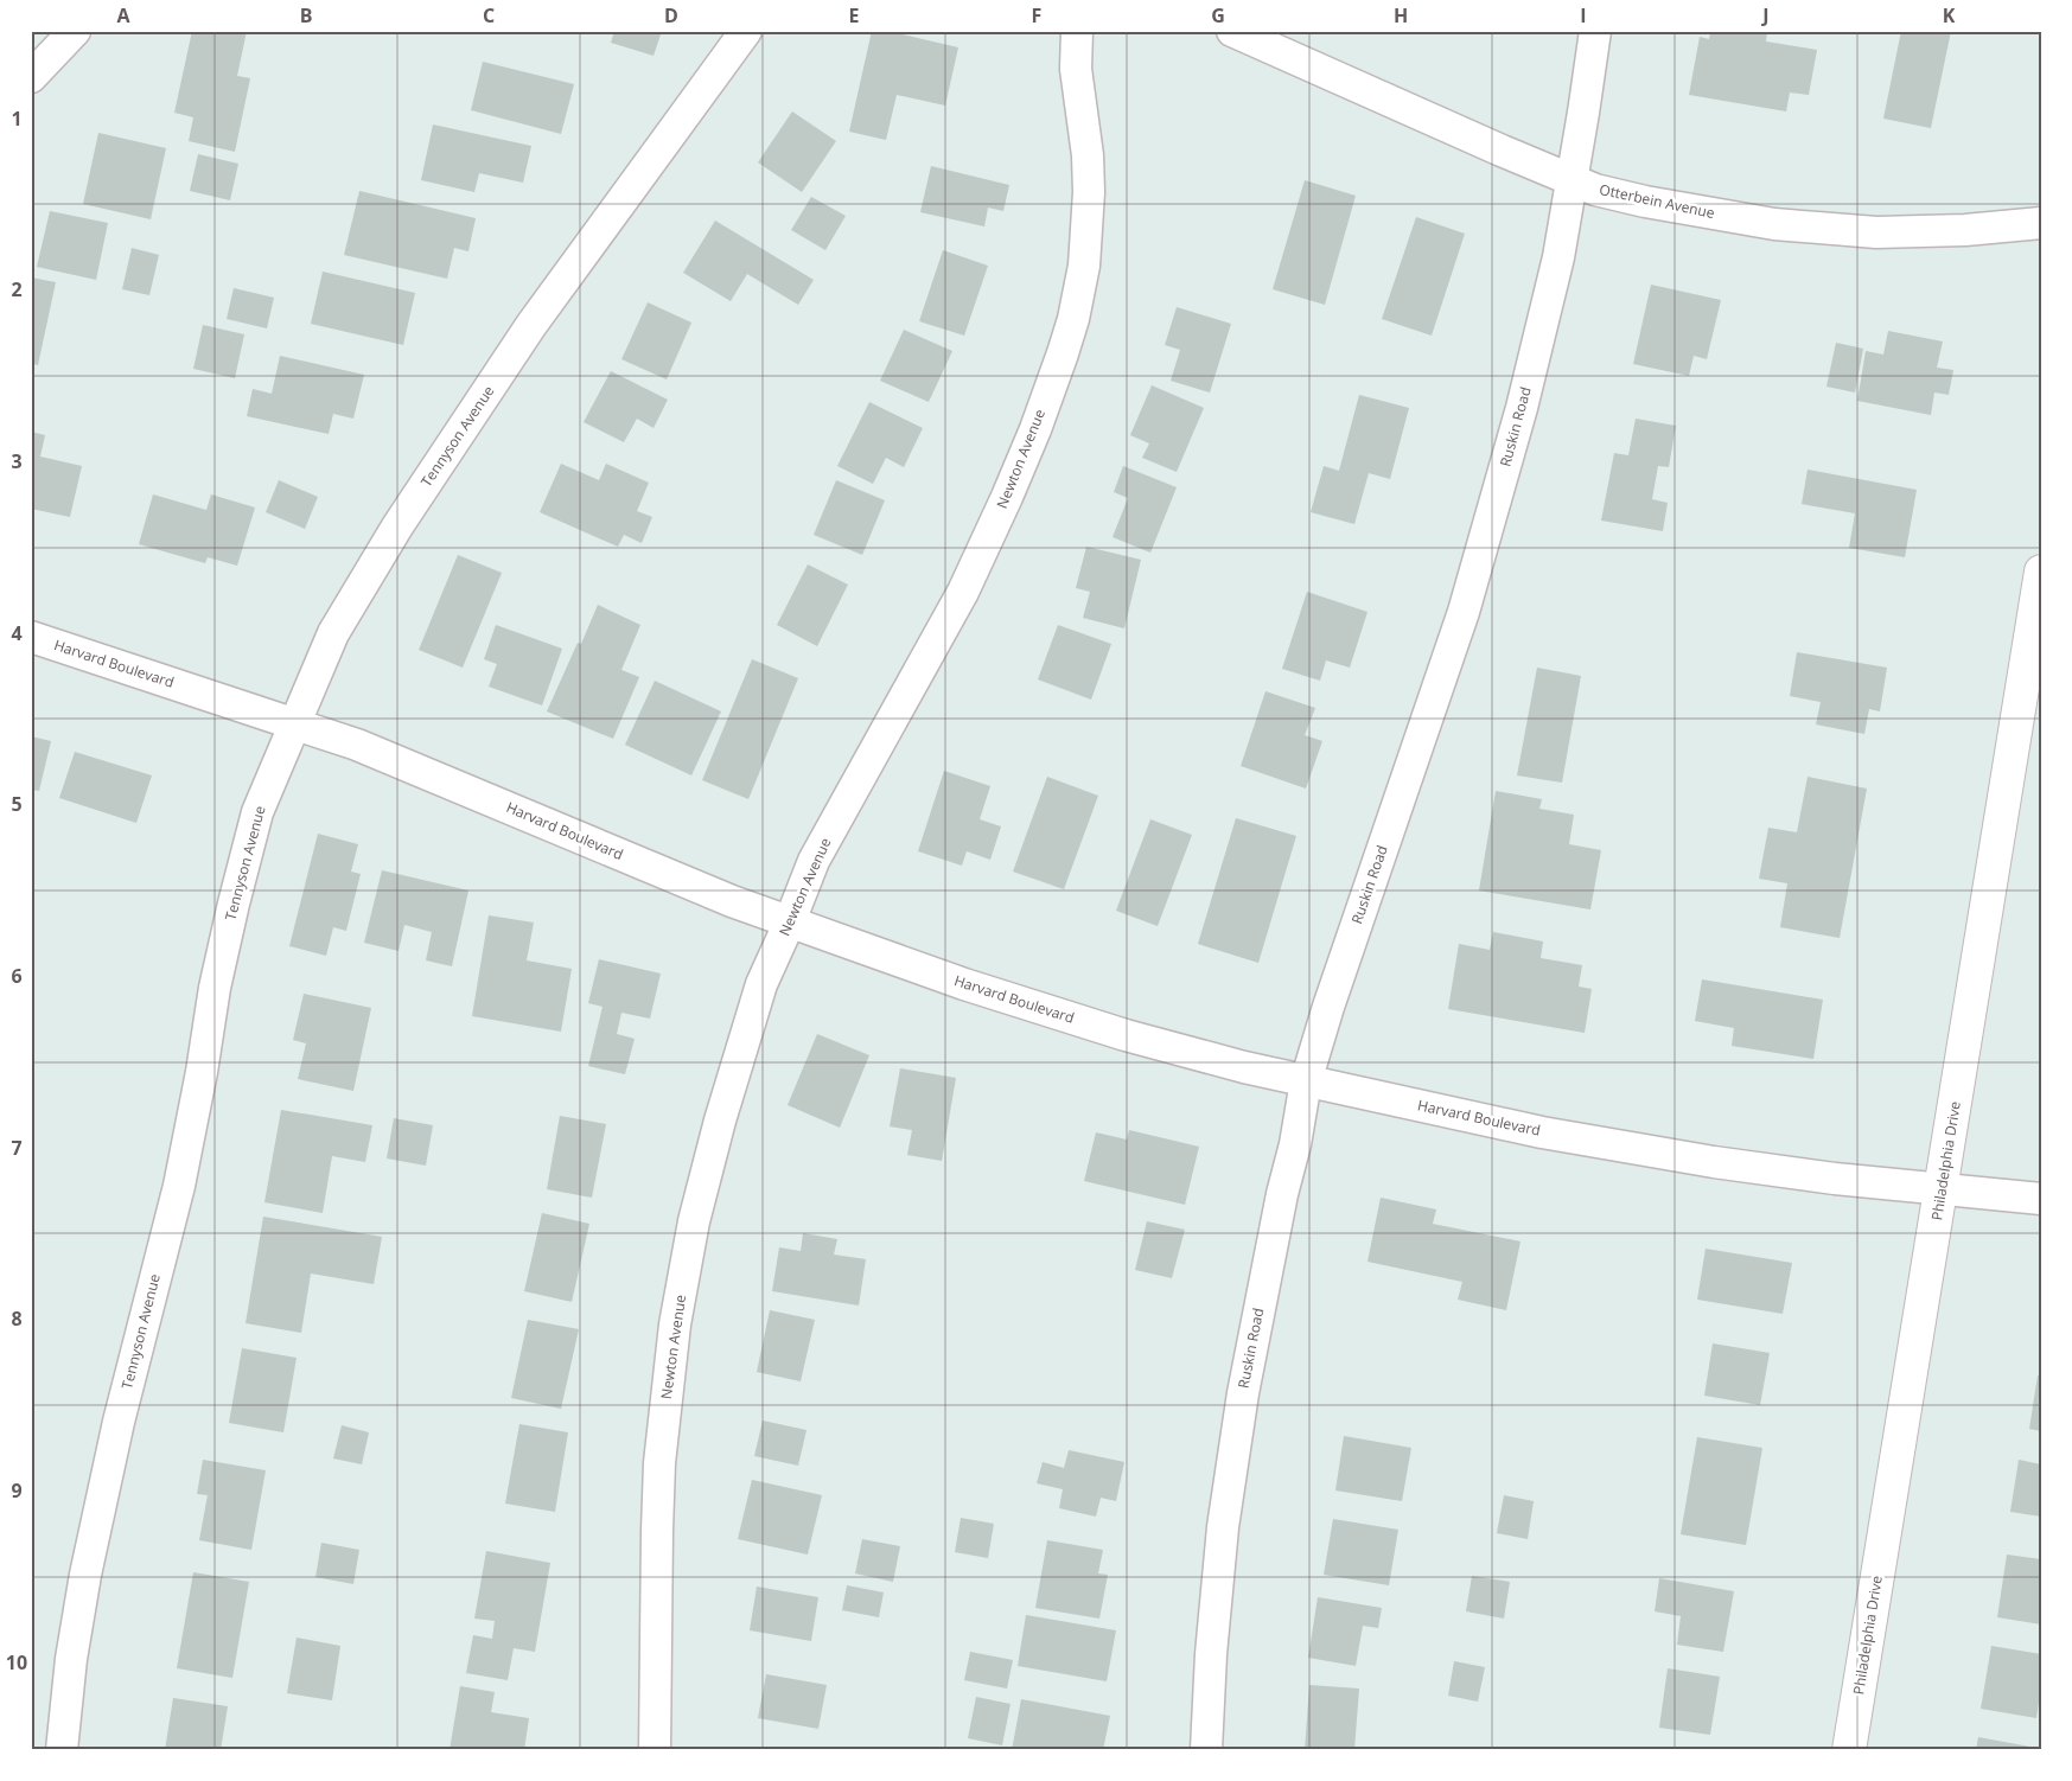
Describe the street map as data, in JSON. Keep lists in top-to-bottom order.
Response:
{
  "streets": {
    "main road": ["Philadelphia Drive"],
    "street": [
      "Otterbein Avenue",
      "Ruskin Road",
      "Tennyson Avenue",
      "Newton Avenue",
      "Harvard Boulevard"
    ]
  },
  "crossings": [
    ["Otterbein Avenue", "Ruskin Road"],
    ["Ruskin Road", "Harvard Boulevard"],
    ["Tennyson Avenue", "Harvard Boulevard"],
    ["Newton Avenue", "Harvard Boulevard"],
    ["Harvard Boulevard", "Philadelphia Drive"]
  ],
  "grid": {
    "columns": [
      "A",
      "B",
      "C",
      "D",
      "E",
      "F",
      "G",
      "H",
      "I",
      "J",
      "K"
    ],
    "rows": [
      "1",
      "2",
      "3",
      "4",
      "5",
      "6",
      "7",
      "8",
      "9",
      "10"
    ]
  }
}
